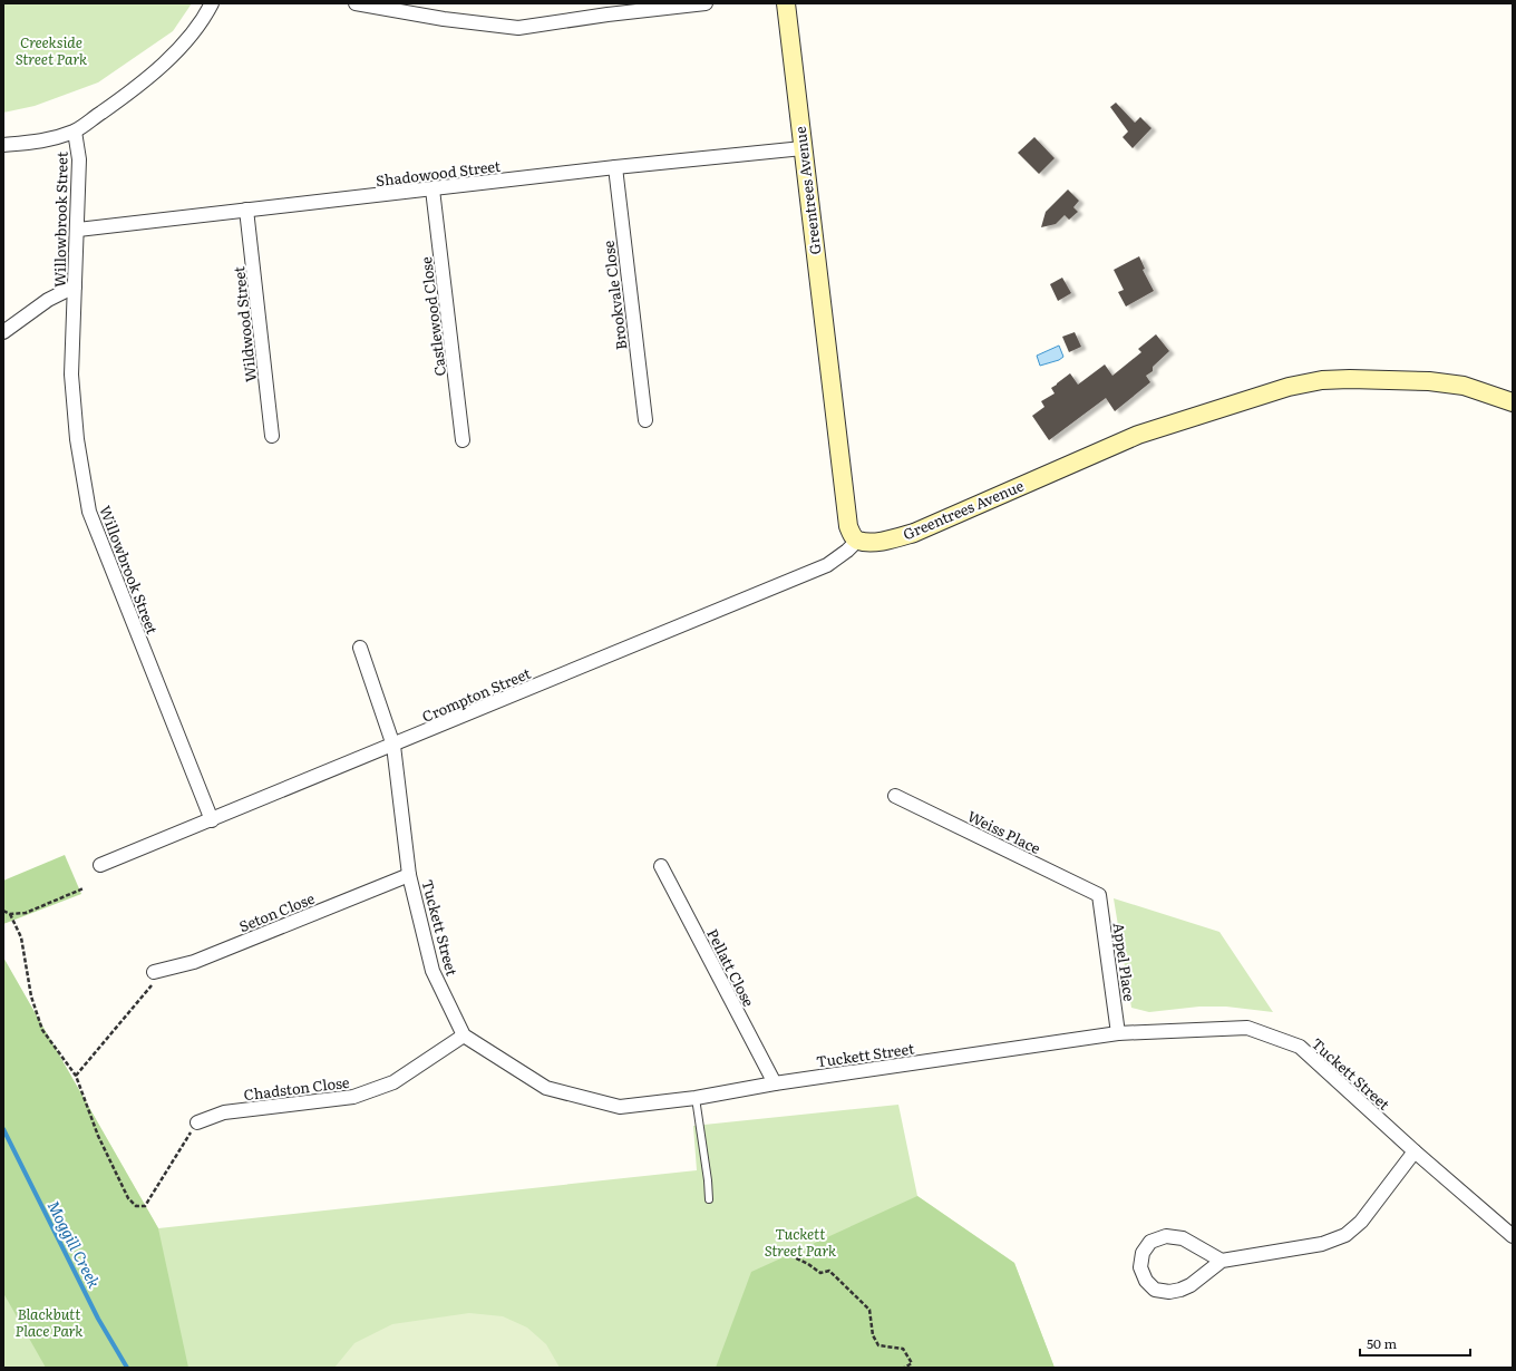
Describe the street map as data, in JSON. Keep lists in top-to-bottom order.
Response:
{
  "streets": {
    "street": [
      "Shadowood Street",
      "Greentrees Avenue",
      "Willowbrook Street",
      "Brookvale Close",
      "Castlewood Close",
      "Wildwood Street",
      "Crompton Street",
      "Weiss Place",
      "Seton Close",
      "Tuckett Street",
      "Appel Place",
      "Pellatt Close",
      "Chadston Close"
    ]
  },
  "crossings": [
    ["Shadowood Street", "Greentrees Avenue"],
    ["Shadowood Street", "Willowbrook Street"],
    ["Shadowood Street", "Brookvale Close"],
    ["Shadowood Street", "Castlewood Close"],
    ["Shadowood Street", "Wildwood Street"],
    ["Greentrees Avenue", "Crompton Street"],
    ["Willowbrook Street", "Crompton Street"],
    ["Crompton Street", "Tuckett Street"],
    ["Weiss Place", "Appel Place"],
    ["Seton Close", "Tuckett Street"],
    ["Tuckett Street", "Appel Place"],
    ["Tuckett Street", "Pellatt Close"],
    ["Tuckett Street", "Chadston Close"]
  ],
  "water": ["Moggill Creek"],
  "parks": ["Creekside Street Park", "Tuckett Street Park", "Blackbutt Place Park"],
  "scale_bar": "50 m"
}
